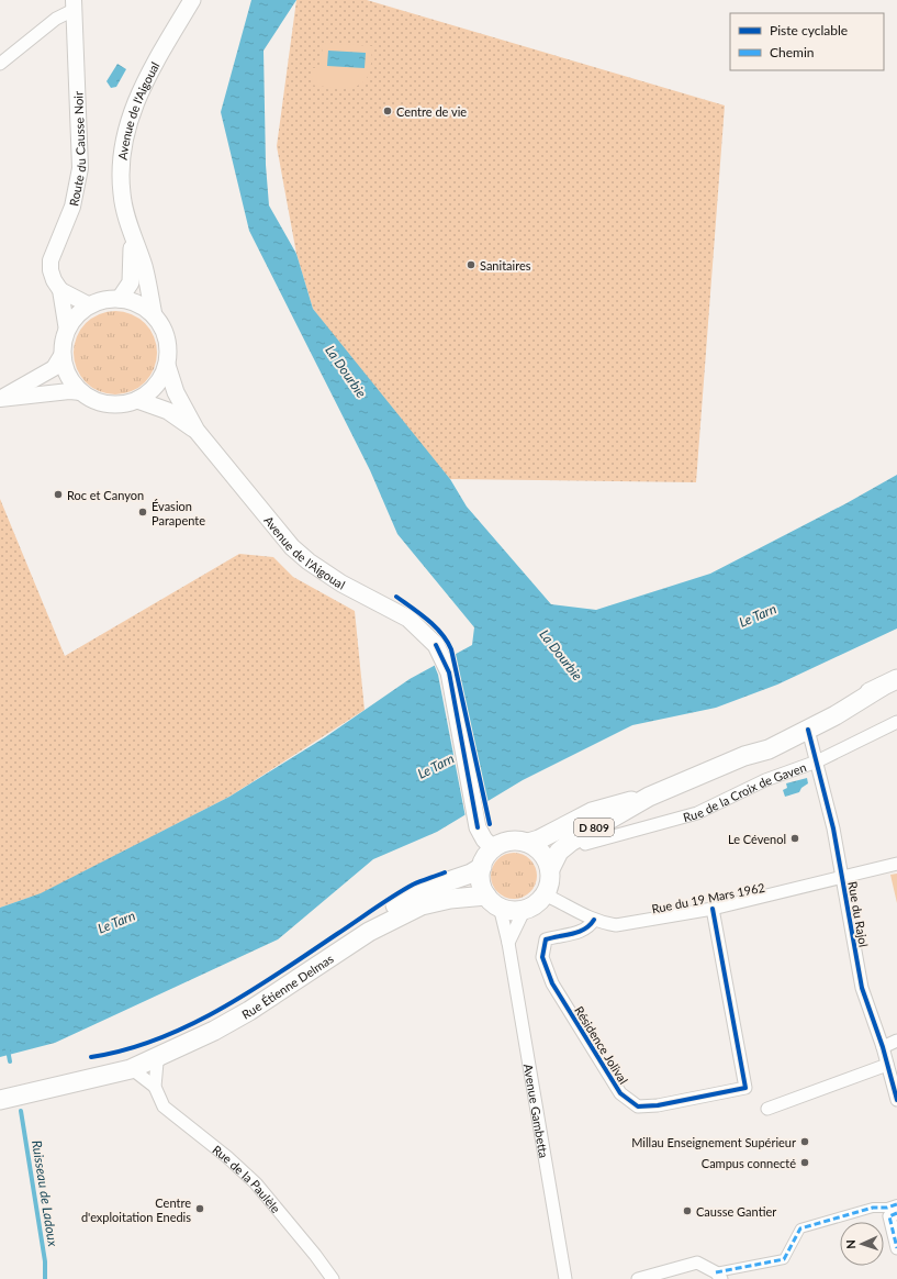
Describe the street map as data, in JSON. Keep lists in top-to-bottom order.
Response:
{
  "streets": {
    "main road": ["Avenue de l'Aigoual", "D 809", "Rue Étienne Delmas"],
    "street": [
      "Route du Causse Noir",
      "Rue de la Croix de Gaven",
      "Rue du 19 Mars 1962",
      "Rue du Rajol",
      "Résidence Jolival",
      "Avenue Gambetta",
      "Rue de la Paulèle"
    ]
  },
  "crossings": [
    ["Avenue de l'Aigoual", "Route du Causse Noir"],
    ["Avenue de l'Aigoual", "D 809"],
    ["Avenue de l'Aigoual", "Rue du 19 Mars 1962"],
    ["Avenue de l'Aigoual", "Rue Étienne Delmas"],
    ["Avenue de l'Aigoual", "Avenue Gambetta"],
    ["Rue de la Croix de Gaven", "Rue du Rajol"],
    ["D 809", "Rue du 19 Mars 1962"],
    ["D 809", "Rue du Rajol"],
    ["D 809", "Rue Étienne Delmas"],
    ["D 809", "Avenue Gambetta"],
    ["Rue du 19 Mars 1962", "Rue du Rajol"],
    ["Rue du 19 Mars 1962", "Rue Étienne Delmas"],
    ["Rue du 19 Mars 1962", "Résidence Jolival"],
    ["Rue du 19 Mars 1962", "Avenue Gambetta"],
    ["Rue Étienne Delmas", "Avenue Gambetta"],
    ["Rue Étienne Delmas", "Rue de la Paulèle"]
  ],
  "water": ["La Dourbie", "Le Tarn", "Ruisseau de Ladoux"],
  "places": [
    "Centre de vie",
    "Sanitaires",
    "Roc et Canyon",
    "Évasion Parapente",
    "Le Cévenol",
    "Millau Enseignement Supérieur",
    "Campus connecté",
    "Centre d'exploitation Enedis",
    "Causse Gantier"
  ],
  "legend": ["Piste cyclable", "Chemin"],
  "north": "left"
}
